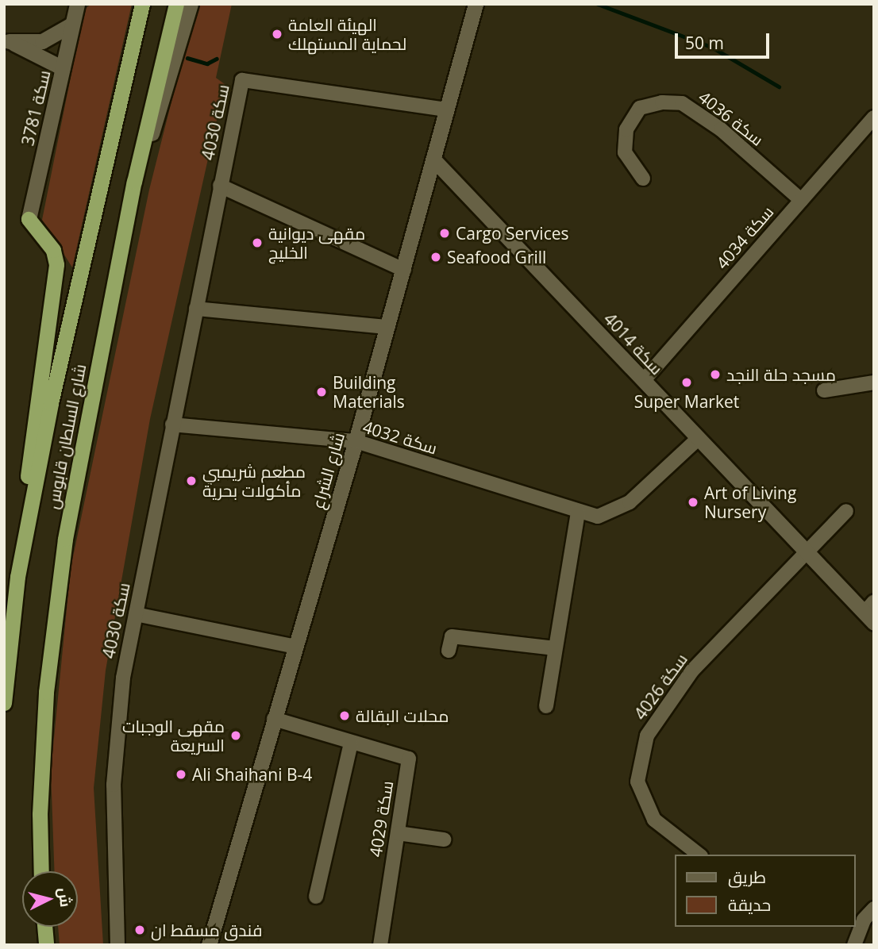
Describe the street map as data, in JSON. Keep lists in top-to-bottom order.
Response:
{
  "streets": {
    "highway": ["شارع السلطان قابوس"],
    "street": [
      "سكة 3781",
      "سكة 4036",
      "سكة 4030",
      "سكة 4034",
      "سكة 4014",
      "سكة 4032",
      "شارع الشراع",
      "سكة 4026",
      "سكة 4029"
    ]
  },
  "crossings": [
    ["سكة 4036", "سكة 4034"],
    ["سكة 4030", "سكة 4032"],
    ["سكة 4030", "شارع الشراع"],
    ["سكة 4034", "سكة 4014"],
    ["سكة 4014", "سكة 4032"],
    ["سكة 4014", "شارع الشراع"],
    ["سكة 4014", "سكة 4026"],
    ["سكة 4032", "شارع الشراع"],
    ["شارع الشراع", "سكة 4029"]
  ],
  "places": [
    "الهيئة العامة لحماية المستهلك",
    "Cargo Services",
    "مقهى ديوانية الخليج",
    "Seafood Grill",
    "مسجد حلة النجد",
    "Super Market",
    "Building Materials",
    "مطعم شريمبي مأكولات بحرية",
    "Art of Living Nursery",
    "محلات البقالة",
    "مقهى الوجبات السريعة",
    "Ali Shaihani B-4",
    "فندق مسقط ان"
  ],
  "legend": ["طريق", "حديقة"],
  "scale_bar": "50 m",
  "north": "right"
}
